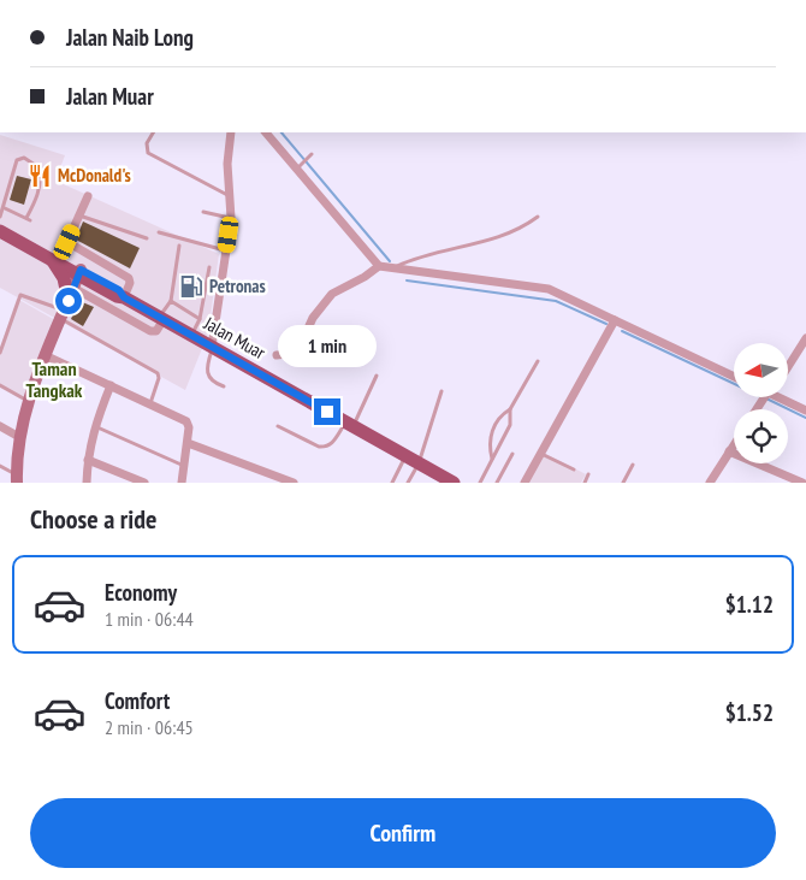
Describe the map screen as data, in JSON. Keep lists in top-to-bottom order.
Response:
{
  "streets": {
    "main road": ["Jalan Muar"]
  },
  "districts": ["Taman Tangkak"],
  "places": {
    "restaurant": ["McDonald's"],
    "fuel station": ["Petronas"]
  },
  "north": "left",
  "page": {
    "banner": ["Jalan Naib Long", "Jalan Muar"],
    "bubble": "1 min",
    "heading": "Choose a ride",
    "list": [
      {
        "name": "Economy",
        "note": "1 min · 06:44",
        "value": "$1.12"
      },
      {
        "name": "Comfort",
        "note": "2 min · 06:45",
        "value": "$1.52"
      }
    ],
    "buttons": "Confirm"
  }
}
